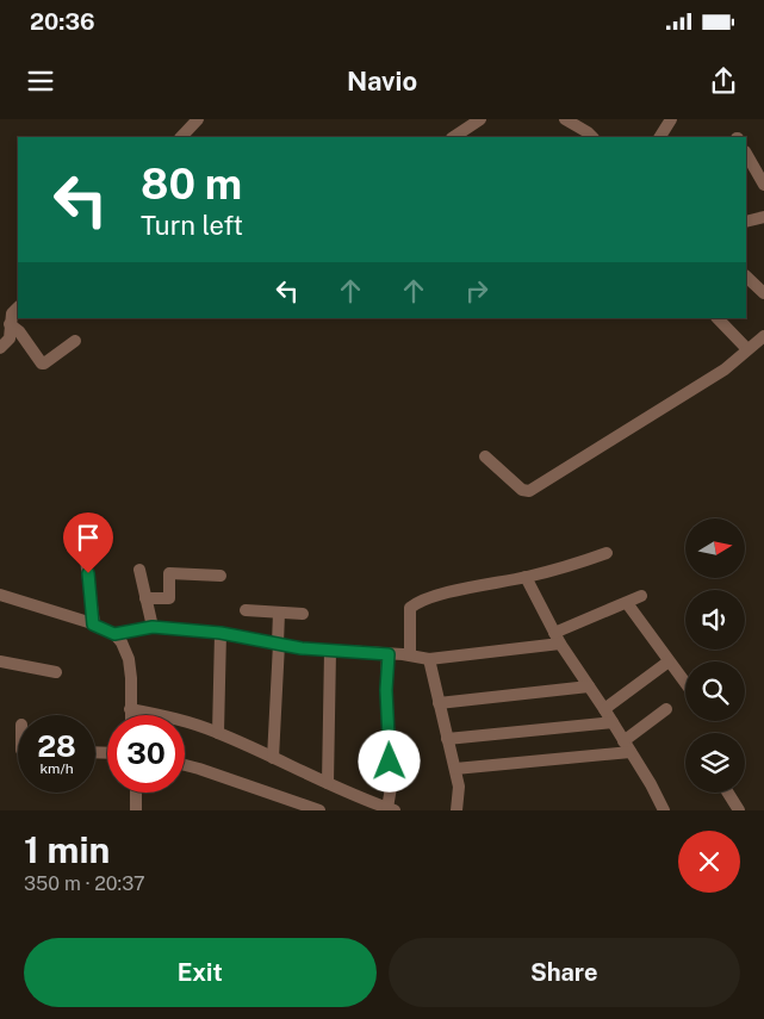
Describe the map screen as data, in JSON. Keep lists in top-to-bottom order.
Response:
{
  "north": "right",
  "page": {
    "status": "20:36",
    "header": "Navio",
    "turn": ["80 m", "Turn left"],
    "speed": "28 km/h",
    "limit": "30",
    "heading": ["1 min", "350 m · 20:37"],
    "buttons": ["Exit", "Share"]
  }
}
